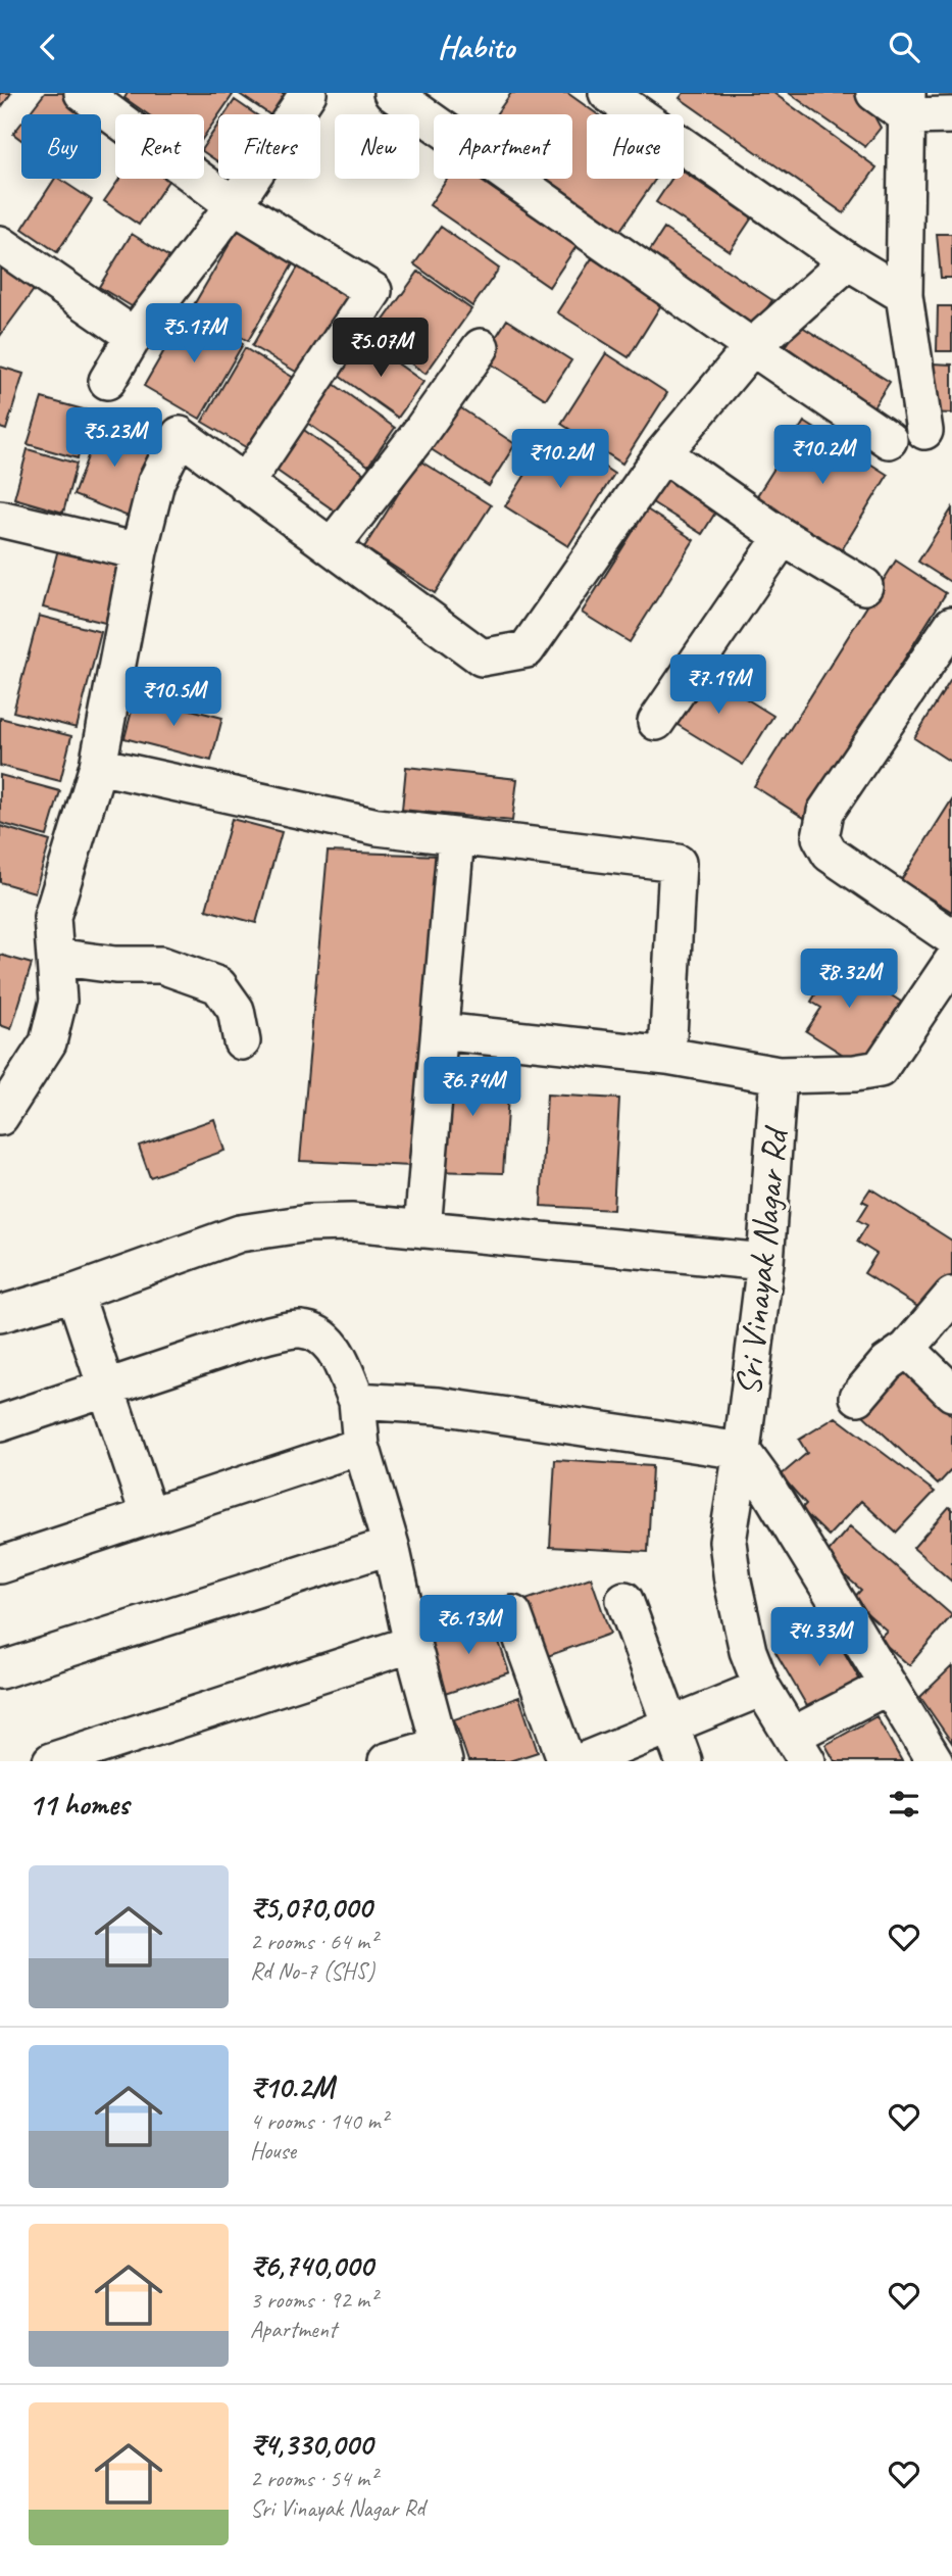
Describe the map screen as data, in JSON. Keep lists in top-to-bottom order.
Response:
{
  "streets": {
    "street": ["Sri Vinayak Nagar Rd"]
  },
  "page": {
    "header": "Habito",
    "chip": [
      "Buy",
      "Rent",
      "Filters",
      "New",
      "Apartment",
      "House"
    ],
    "price": [
      "₹5.17M",
      "₹5.07M",
      "₹5.23M",
      "₹10.2M",
      "₹10.2M",
      "₹7.19M",
      "₹10.5M",
      "₹8.32M",
      "₹6.74M",
      "₹6.13M",
      "₹4.33M"
    ],
    "heading": "11 homes",
    "list": [
      {
        "name": "₹5,070,000",
        "note": "2 rooms · 64 m² · Rd No-7 (SHS)"
      },
      {
        "name": "₹10.2M",
        "note": "4 rooms · 140 m² · House"
      },
      {
        "name": "₹6,740,000",
        "note": "3 rooms · 92 m² · Apartment"
      },
      {
        "name": "₹4,330,000",
        "note": "2 rooms · 54 m² · Sri Vinayak Nagar Rd"
      }
    ]
  }
}
